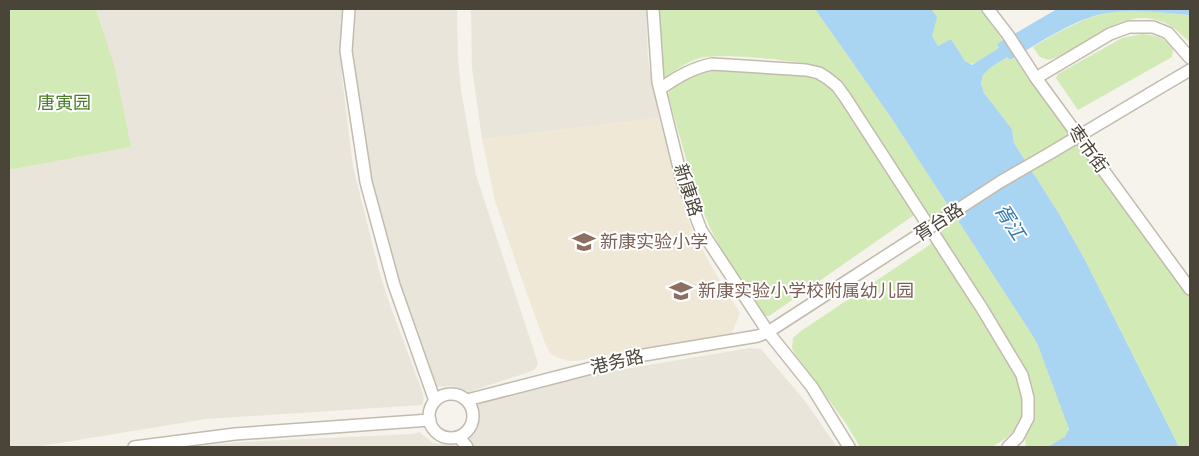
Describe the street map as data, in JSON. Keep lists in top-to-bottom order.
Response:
{
  "streets": {
    "street": [
      "枣市街",
      "新康路",
      "胥台路",
      "港务路"
    ]
  },
  "crossings": [
    ["新康路", "胥台路"],
    ["新康路", "港务路"],
    ["胥台路", "港务路"]
  ],
  "water": ["胥江"],
  "parks": ["唐寅园"],
  "places": {
    "school or university": ["新康实验小学", "新康实验小学校附属幼儿园"]
  }
}
